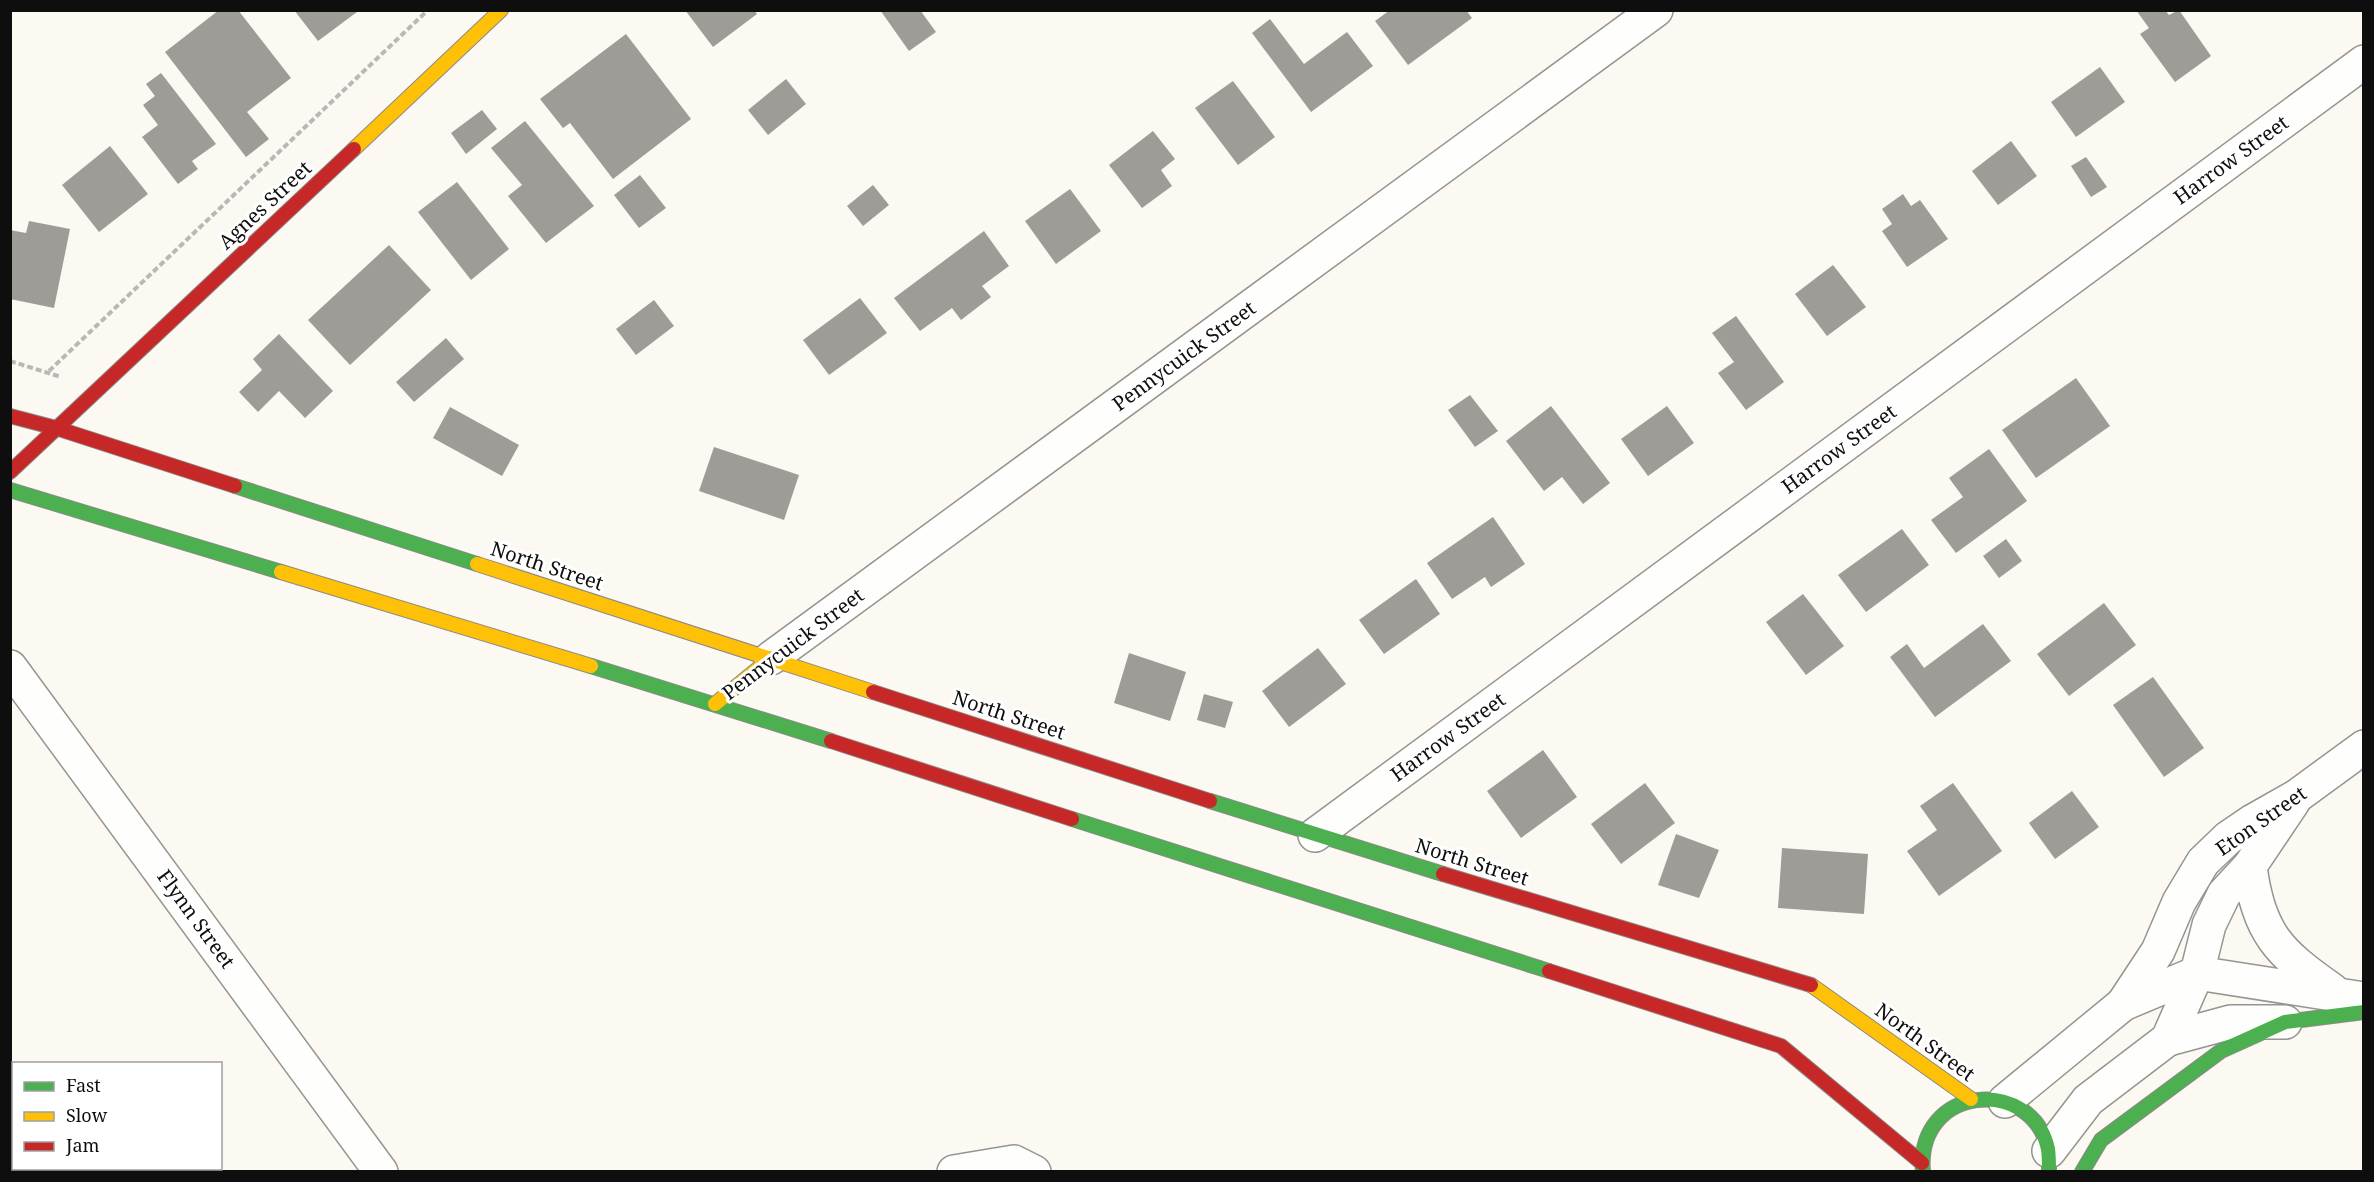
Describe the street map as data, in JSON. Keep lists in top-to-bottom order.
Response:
{
  "streets": {
    "main road": ["Agnes Street", "Pennycuick Street", "North Street"],
    "street": ["Harrow Street", "Eton Street", "Flynn Street"]
  },
  "crossings": [
    ["Harrow Street", "North Street"],
    ["Agnes Street", "North Street"],
    ["Pennycuick Street", "North Street"]
  ],
  "legend": ["Fast", "Slow", "Jam"]
}
